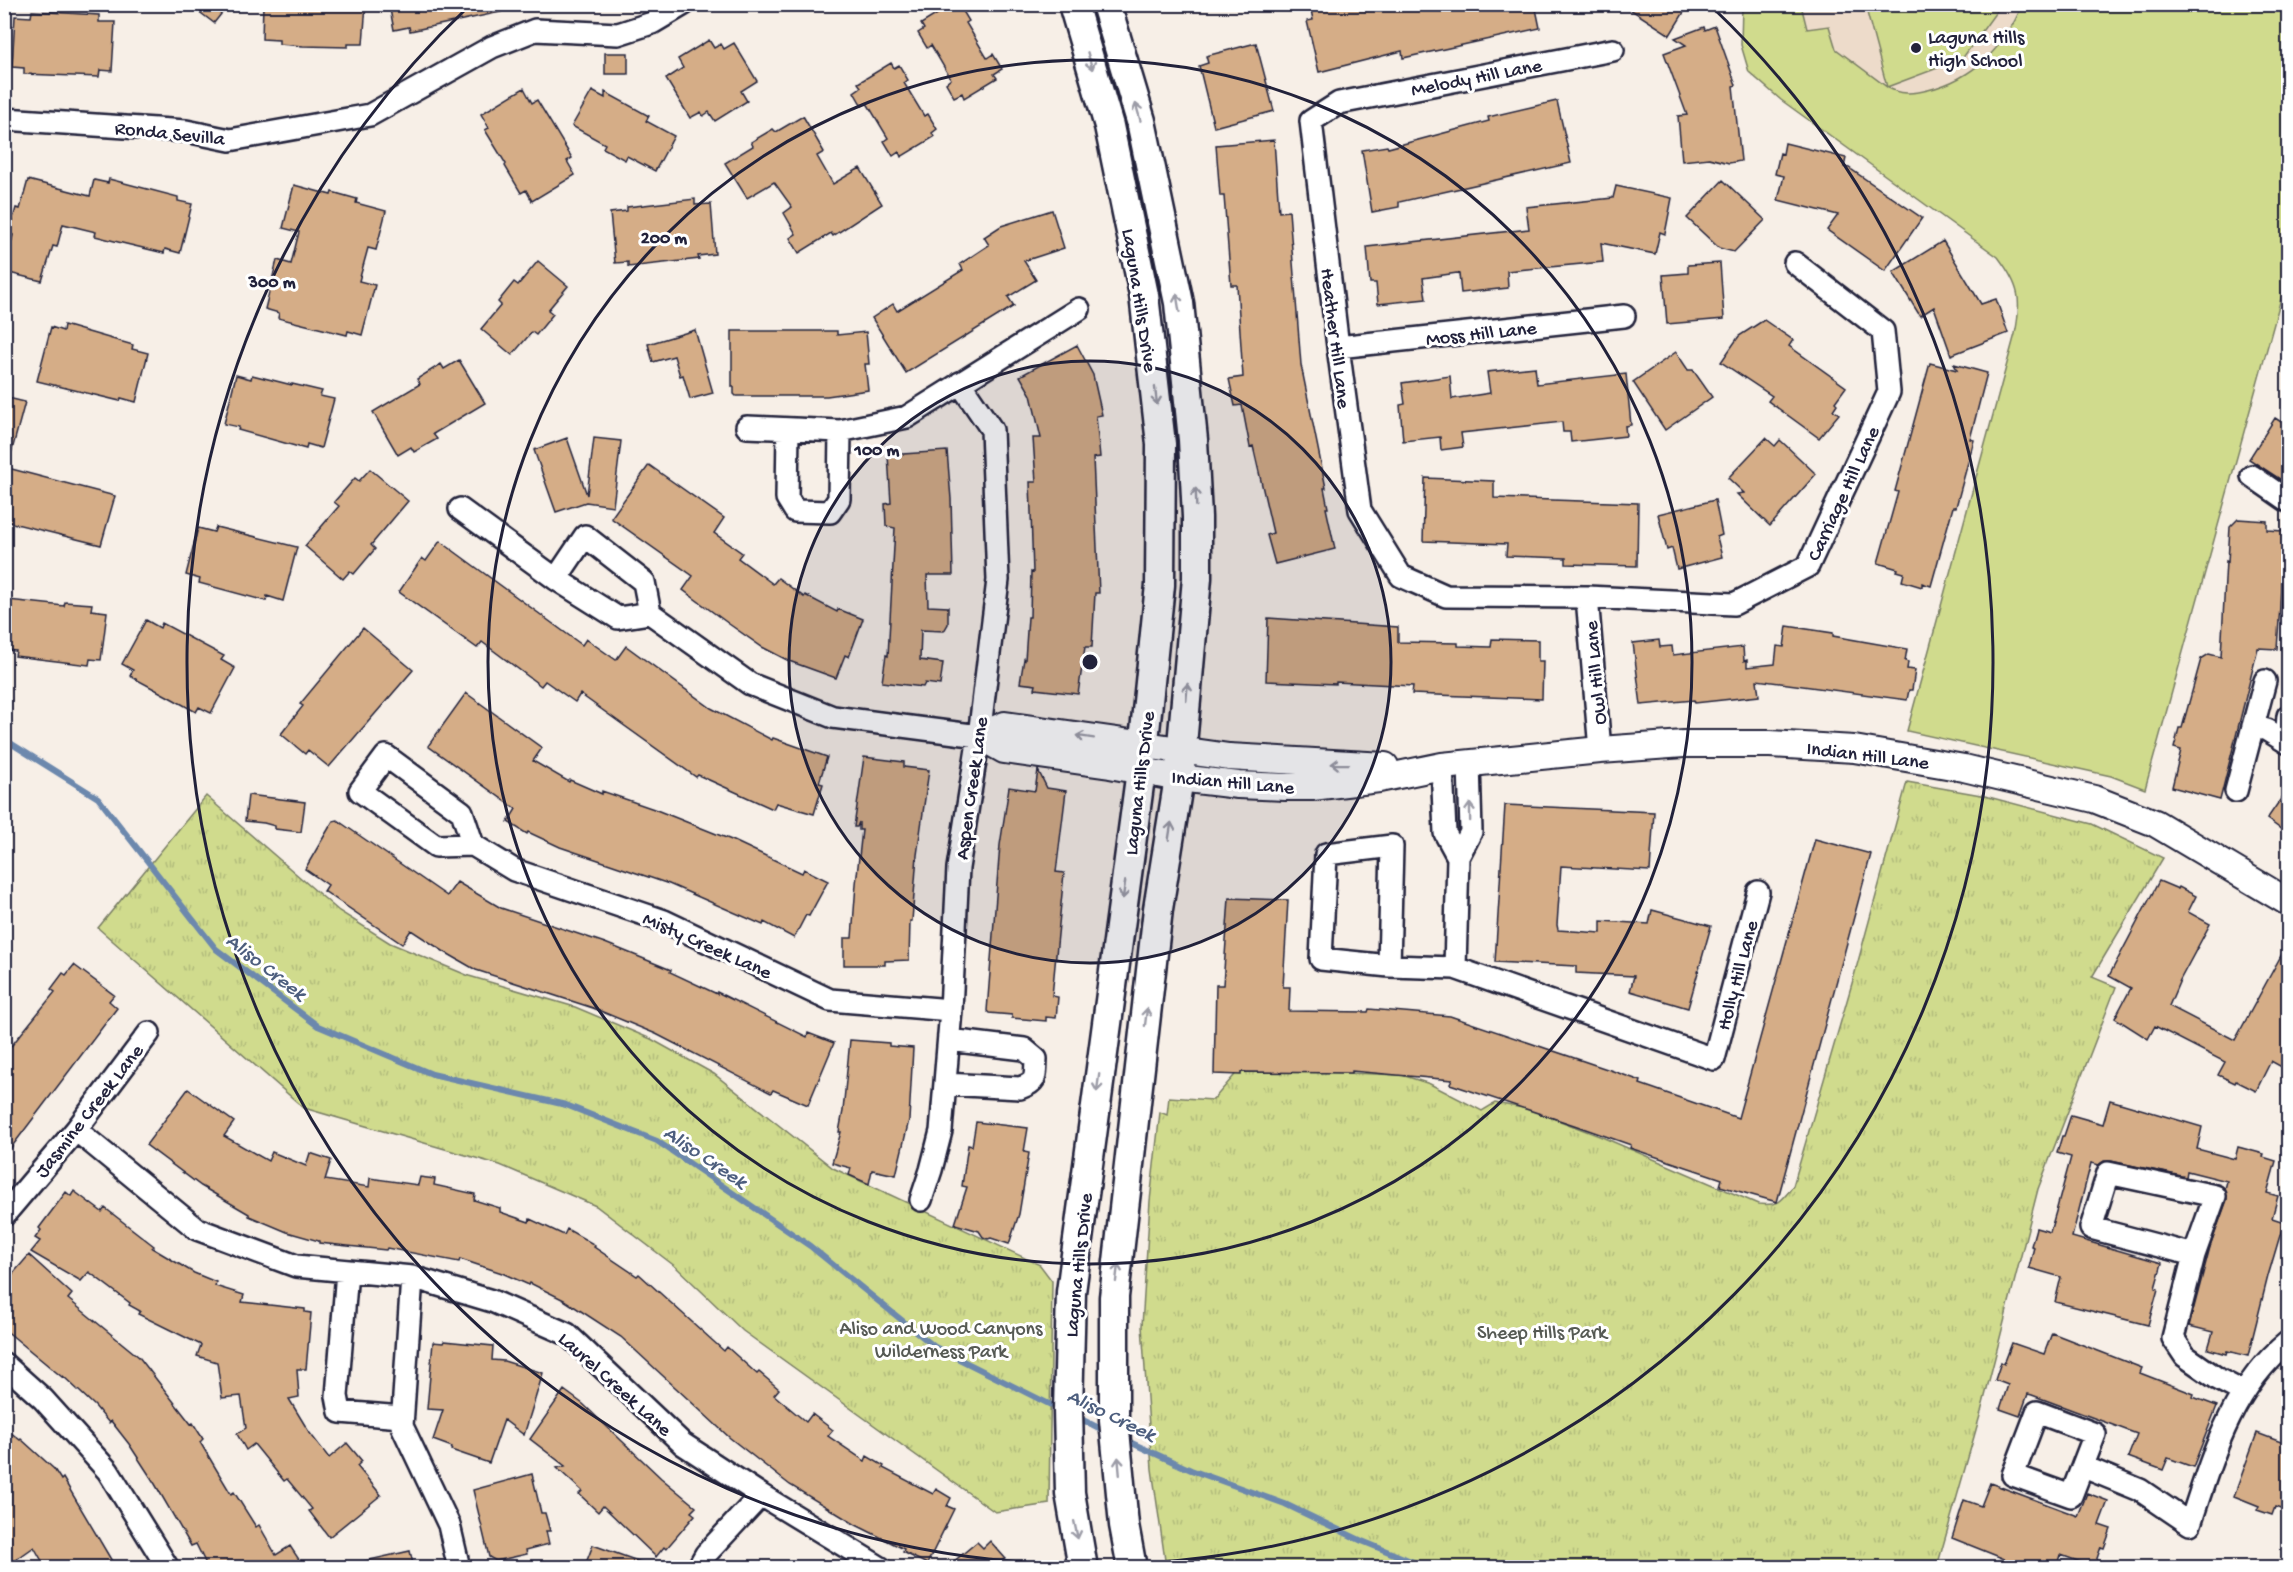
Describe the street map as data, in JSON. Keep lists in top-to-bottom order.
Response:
{
  "streets": {
    "main road": ["Laguna Hills Drive"],
    "street": [
      "Melody Hill Lane",
      "Ronda Sevilla",
      "Moss Hill Lane",
      "Heather Hill Lane",
      "Carriage Hill Lane",
      "Owl Hill Lane",
      "Indian Hill Lane",
      "Aspen Creek Lane",
      "Misty Creek Lane",
      "Holly Hill Lane",
      "Jasmine Creek Lane",
      "Laurel Creek Lane"
    ]
  },
  "crossings": [
    ["Melody Hill Lane", "Heather Hill Lane"],
    ["Laguna Hills Drive", "Indian Hill Lane"],
    ["Moss Hill Lane", "Heather Hill Lane"],
    ["Heather Hill Lane", "Carriage Hill Lane"],
    ["Carriage Hill Lane", "Owl Hill Lane"],
    ["Owl Hill Lane", "Indian Hill Lane"],
    ["Indian Hill Lane", "Aspen Creek Lane"],
    ["Aspen Creek Lane", "Misty Creek Lane"],
    ["Jasmine Creek Lane", "Laurel Creek Lane"]
  ],
  "water": ["Aliso Creek"],
  "parks": ["Aliso and Wood Canyons Wilderness Park", "Sheep Hills Park"],
  "places": ["Laguna Hills High School"],
  "rings": ["200 m", "300 m", "100 m"]
}
